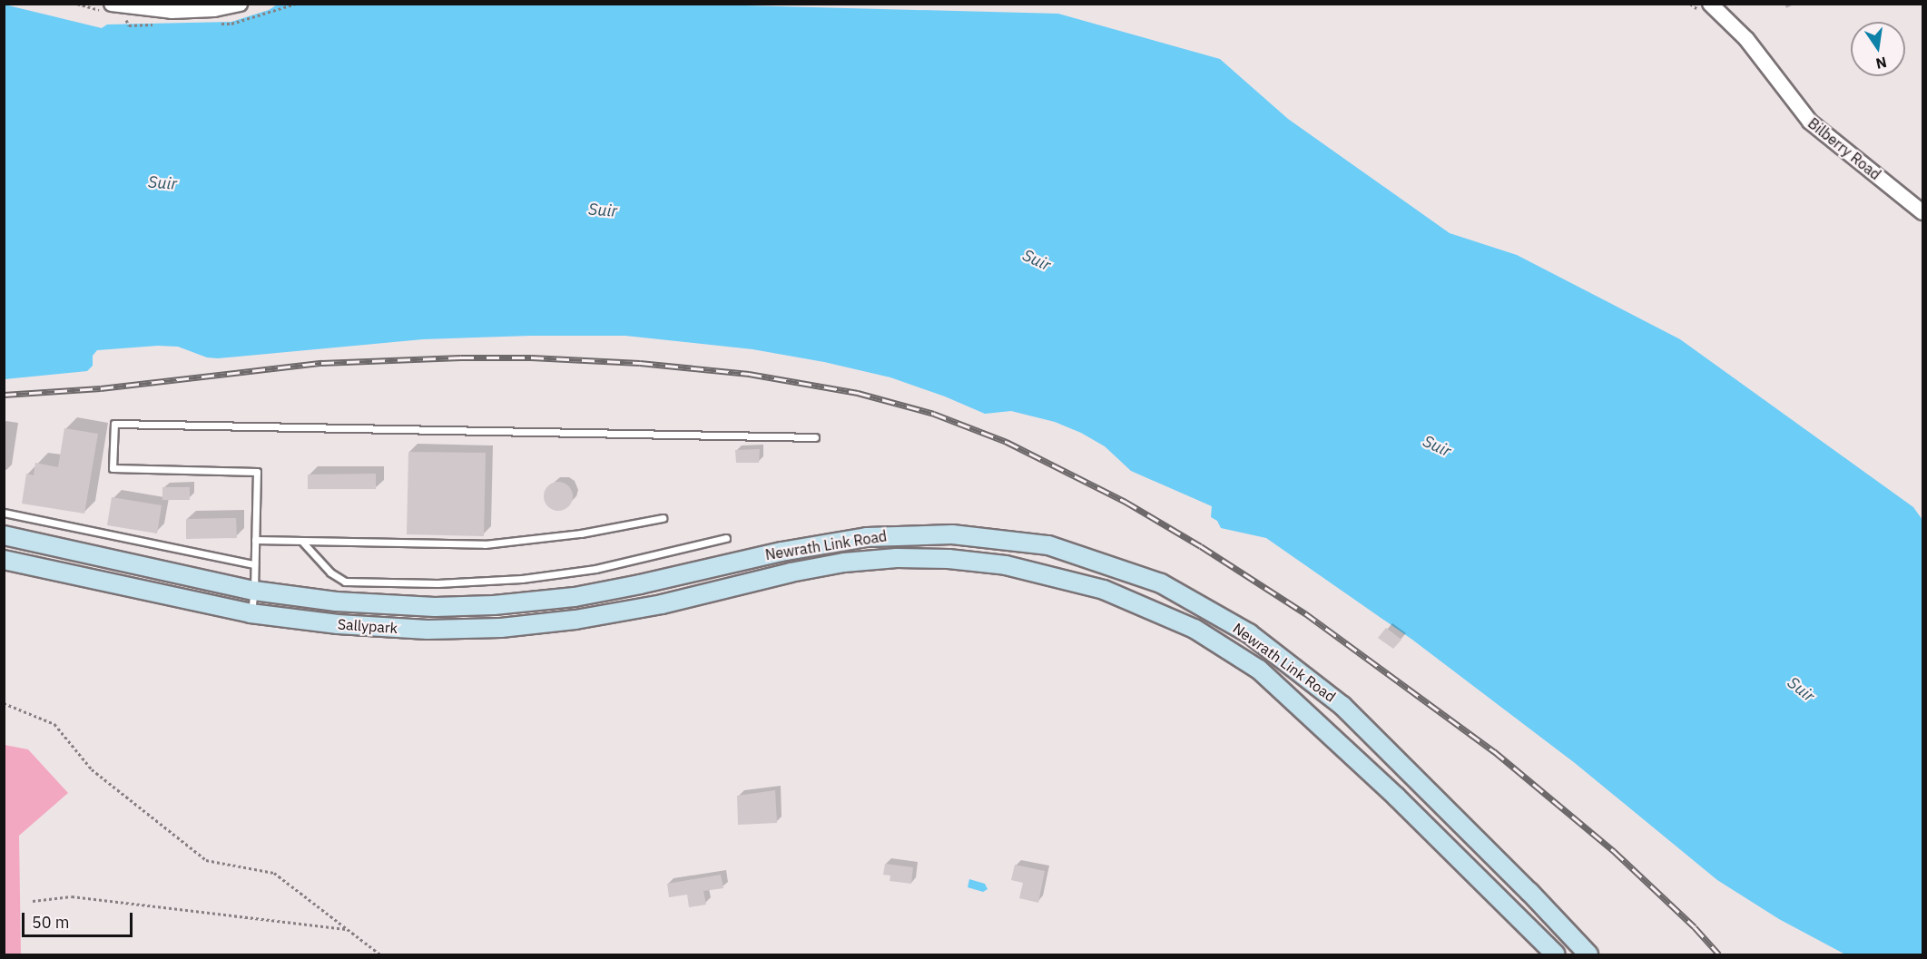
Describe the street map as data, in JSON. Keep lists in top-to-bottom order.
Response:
{
  "streets": {
    "main road": ["Newrath Link Road", "Sallypark"],
    "street": ["Bilberry Road"]
  },
  "crossings": [
    ["Newrath Link Road", "Sallypark"]
  ],
  "water": ["Suir"],
  "scale_bar": "50 m",
  "north": "bottom"
}
